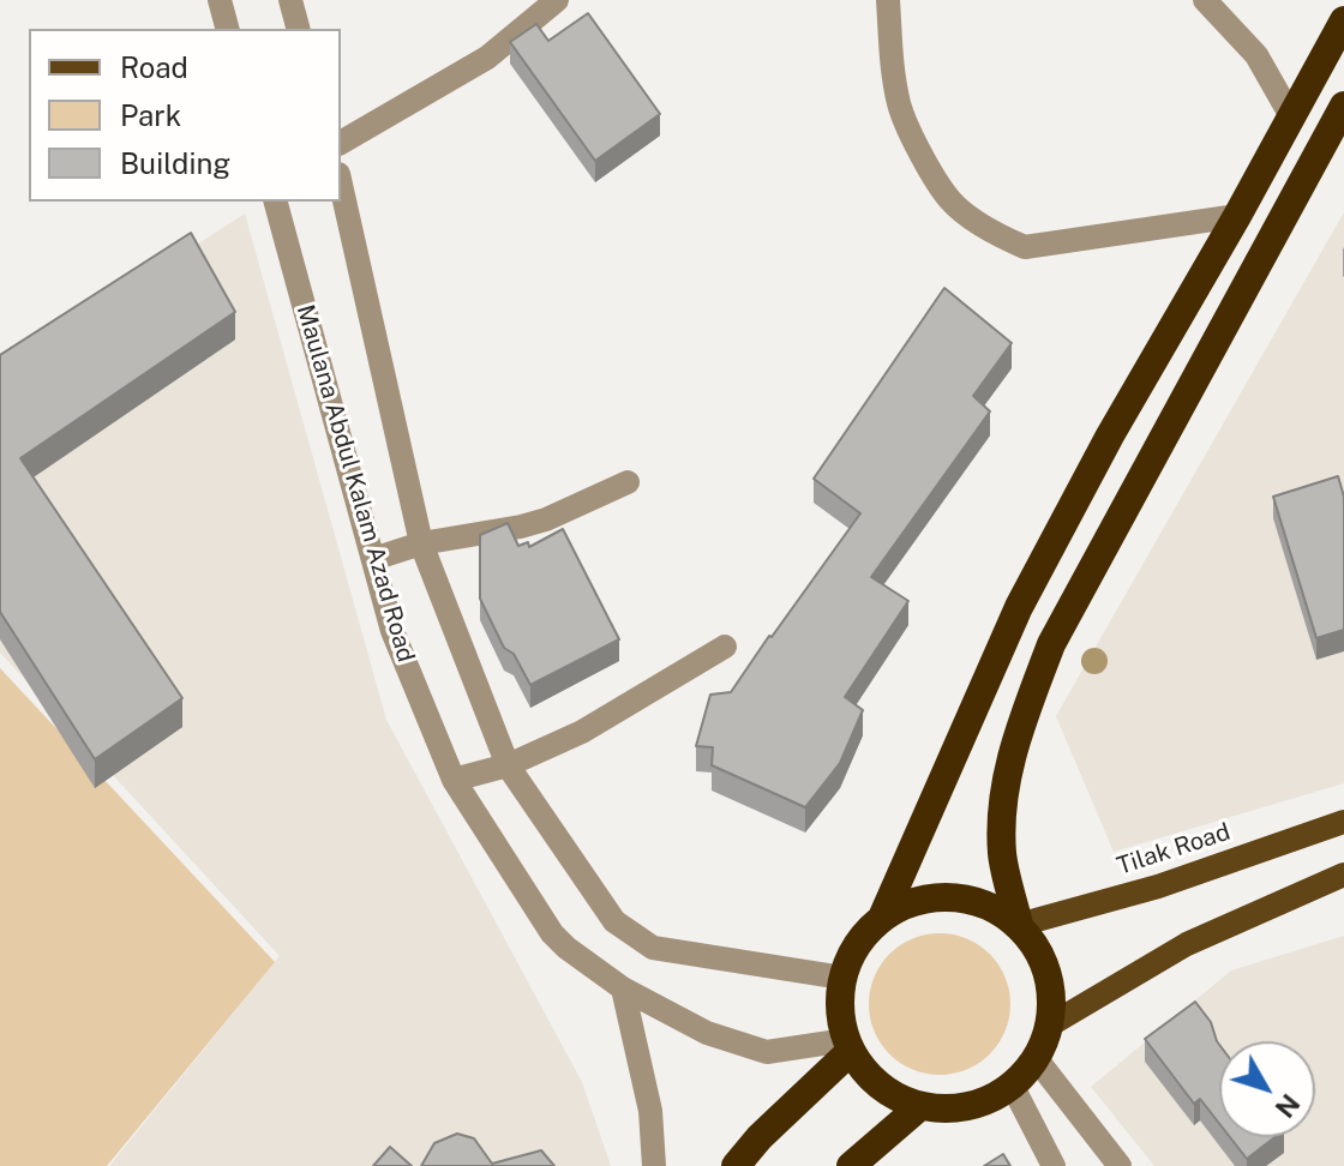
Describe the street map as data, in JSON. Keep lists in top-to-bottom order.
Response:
{
  "streets": {
    "main road": ["Tilak Road"],
    "street": ["Maulana Abdul Kalam Azad Road"]
  },
  "crossings": [
    ["Maulana Abdul Kalam Azad Road", "Tilak Road"]
  ],
  "legend": ["Road", "Park", "Building"],
  "north": "bottom right"
}
